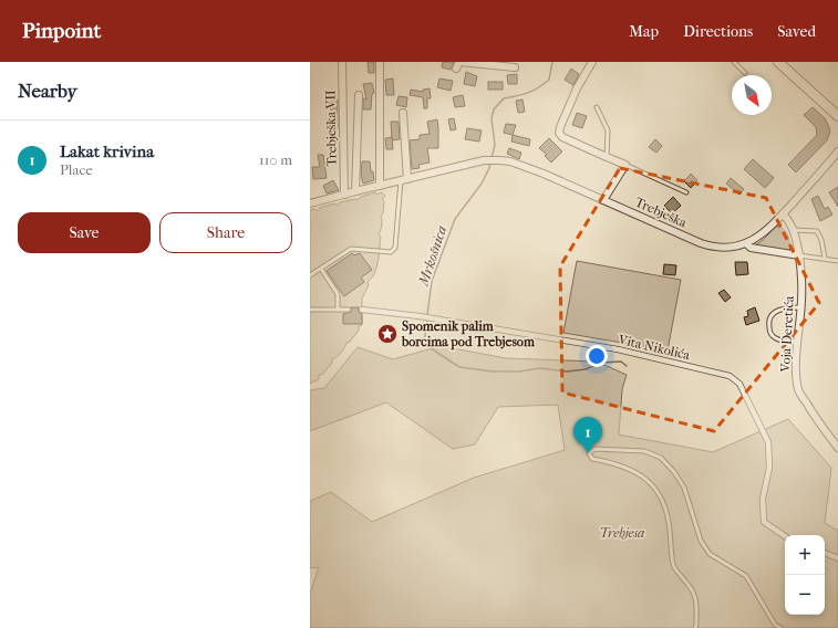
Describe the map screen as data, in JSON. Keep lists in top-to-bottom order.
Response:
{
  "streets": {
    "street": [
      "Trebješka VII",
      "Trebješka",
      "Voja Deretića",
      "Vita Nikolića"
    ]
  },
  "crossings": [
    ["Trebješka", "Voja Deretića"]
  ],
  "water": ["Mrkošnica"],
  "parks": ["Trebjesa"],
  "places": {
    "place": ["Spomenik palim borcima pod Trebjesom"]
  },
  "north": "bottom right",
  "page": {
    "header": "Pinpoint",
    "nav": ["Map", "Directions", "Saved"],
    "heading": "Nearby",
    "list": [
      {
        "mark": "1",
        "name": "Lakat krivina",
        "note": "Place",
        "value": "110 m"
      }
    ],
    "buttons": ["Save", "Share"],
    "pins": "1",
    "map_buttons": ["+", "−"]
  }
}
